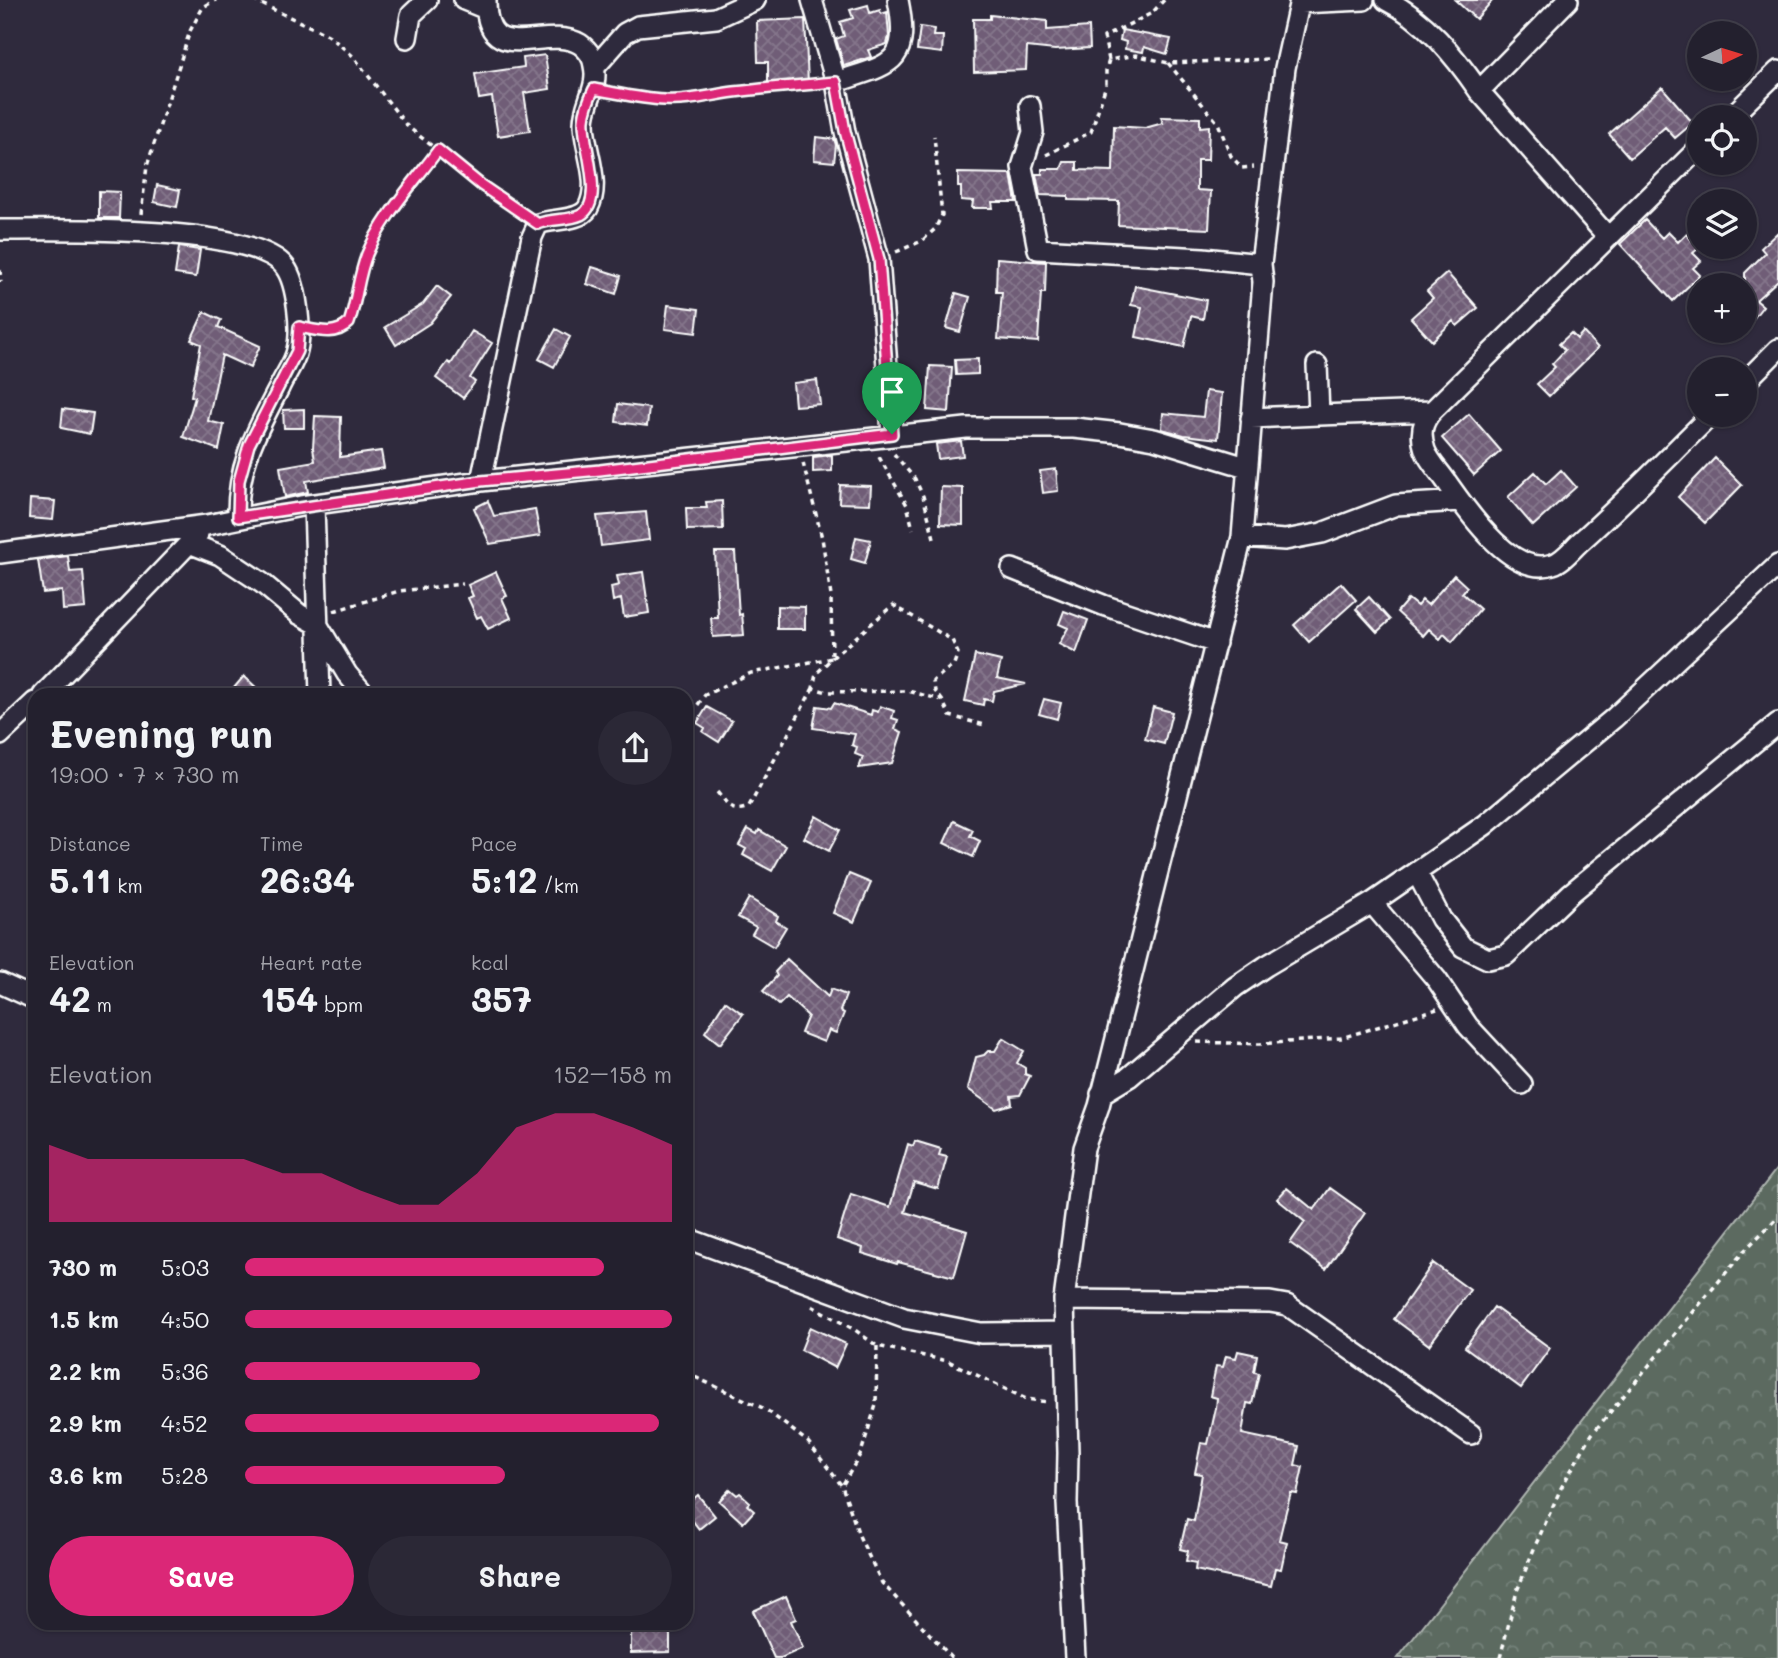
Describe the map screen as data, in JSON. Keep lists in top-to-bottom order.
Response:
{
  "north": "right",
  "page": {
    "map_buttons": ["+", "−"],
    "heading": ["Evening run", "19:00 · 7 × 730 m"],
    "stats": [
      ["Distance", "5.11 km"],
      ["Time", "26:34"],
      ["Pace", "5:12 /km"],
      ["Elevation", "42 m"],
      ["Heart rate", "154 bpm"],
      ["kcal", "357"]
    ],
    "chart": ["Elevation", "152–158 m"],
    "list": [
      {
        "name": "730 m",
        "note": "5:03"
      },
      {
        "name": "1.5 km",
        "note": "4:50"
      },
      {
        "name": "2.2 km",
        "note": "5:36"
      },
      {
        "name": "2.9 km",
        "note": "4:52"
      },
      {
        "name": "3.6 km",
        "note": "5:28"
      }
    ],
    "buttons": ["Save", "Share"]
  }
}
